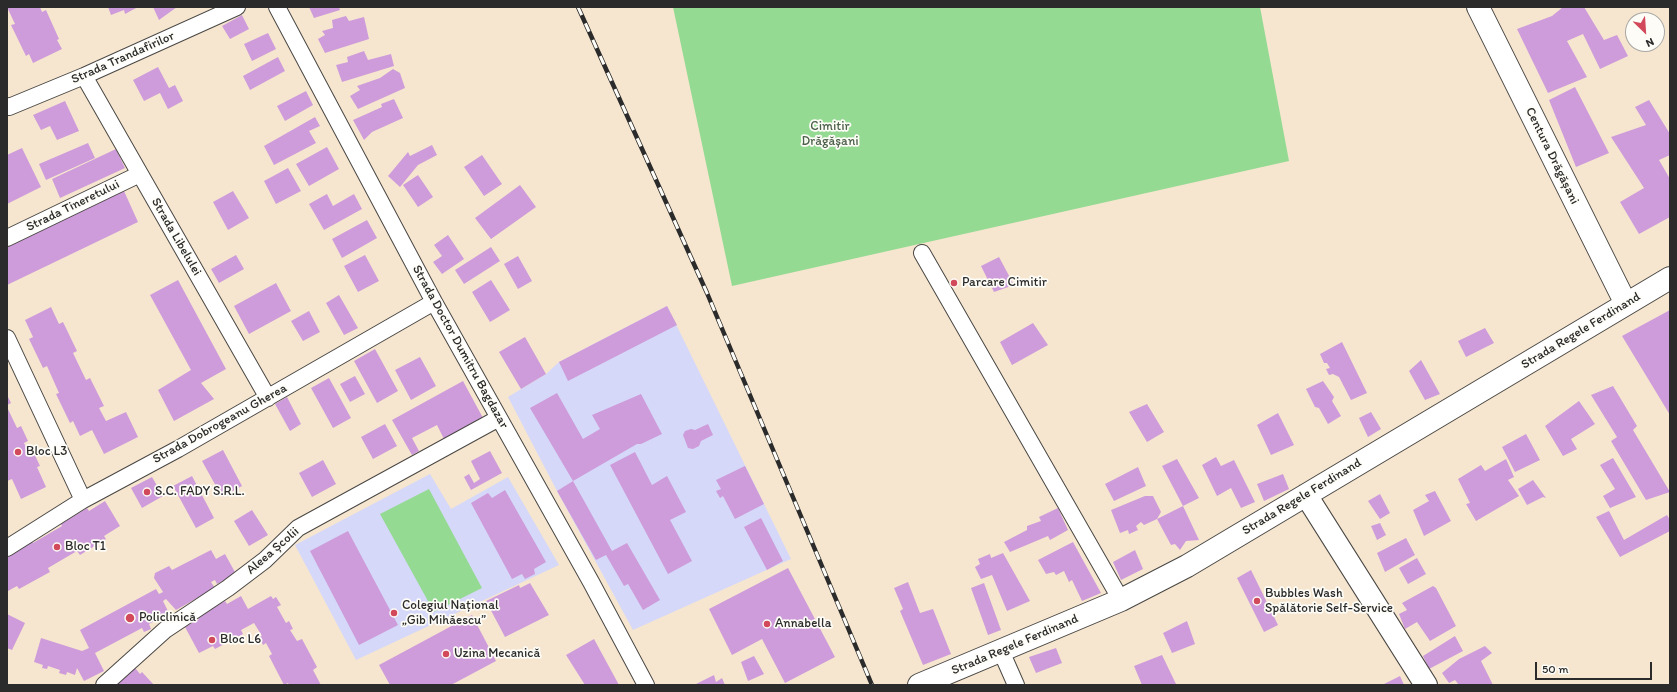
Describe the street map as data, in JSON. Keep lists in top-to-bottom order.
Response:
{
  "streets": {
    "main road": ["Centura Drăgășani", "Strada Regele Ferdinand"],
    "street": [
      "Strada Trandafirilor",
      "Strada Tineretului",
      "Strada Libelulei",
      "Strada Doctor Dumitru Bagdazar",
      "Strada Dobrogeanu Gherea",
      "Aleea Școlii"
    ]
  },
  "crossings": [
    ["Strada Trandafirilor", "Strada Libelulei"],
    ["Centura Drăgășani", "Strada Regele Ferdinand"],
    ["Strada Tineretului", "Strada Libelulei"],
    ["Strada Libelulei", "Strada Dobrogeanu Gherea"],
    ["Strada Doctor Dumitru Bagdazar", "Strada Dobrogeanu Gherea"],
    ["Strada Doctor Dumitru Bagdazar", "Aleea Școlii"]
  ],
  "parks": ["Cimitir Drăgășani"],
  "places": [
    "Parcare Cimitir",
    "Bloc L3",
    "S.C. FADY S.R.L.",
    "Bloc T1",
    "Bubbles Wash Spălătorie Self-Service",
    "Colegiul Național „Gib Mihăescu”",
    "Policlinică",
    "Annabella",
    "Bloc L6",
    "Uzina Mecanică"
  ],
  "scale_bar": "50 m",
  "north": "bottom right"
}
